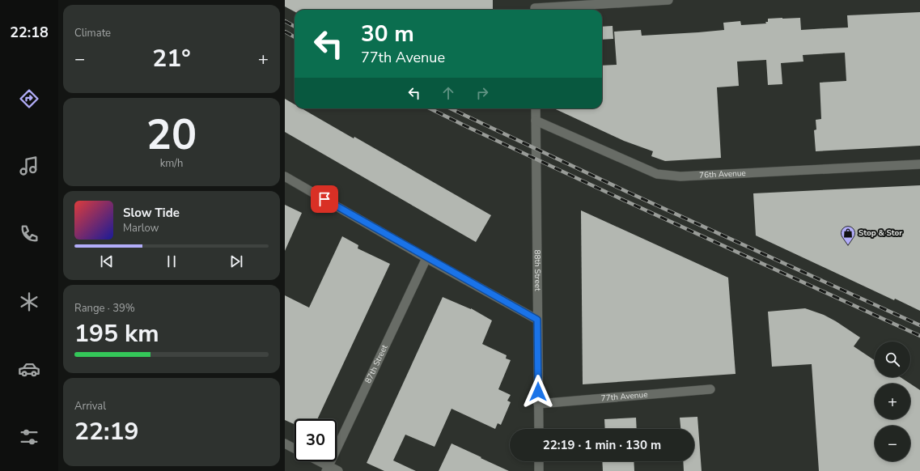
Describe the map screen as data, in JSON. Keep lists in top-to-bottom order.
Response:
{
  "streets": {
    "street": [
      "76th Avenue",
      "88th Street",
      "87th Street",
      "77th Avenue"
    ]
  },
  "crossings": [
    ["76th Avenue", "88th Street"],
    ["88th Street", "77th Avenue"]
  ],
  "places": {
    "shop": ["Stop & Stor"]
  },
  "page": {
    "tabs": "22:18",
    "tile": [
      "Climate",
      ["20", "km/h"],
      ["Range · 39%", "195 km"],
      ["Arrival", "22:19"]
    ],
    "turn": ["30 m", "77th Avenue"],
    "heat": ["−", "21°", "+"],
    "song": ["Slow Tide", "Marlow"],
    "map_buttons": ["+", "−"],
    "limit": "30",
    "trip": "22:19 · 1 min · 130 m"
  }
}
